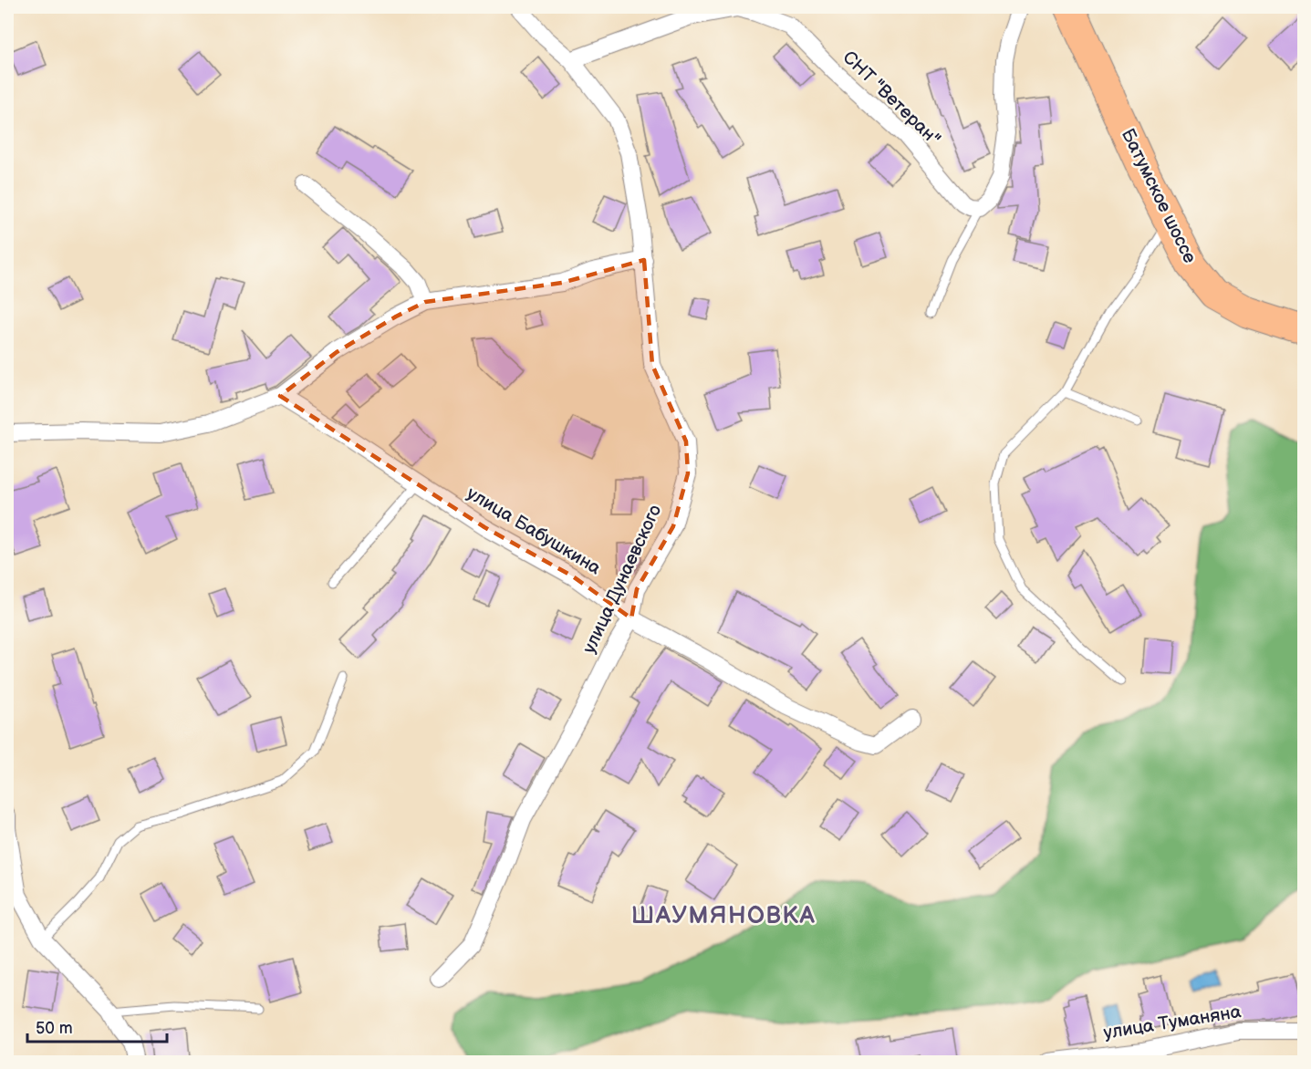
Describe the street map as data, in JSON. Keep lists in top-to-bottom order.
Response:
{
  "streets": {
    "highway": ["Батумское шоссе"],
    "street": [
      "СНТ \"Ветеран\"",
      "улица Бабушкина",
      "улица Дунаевского",
      "улица Туманяна"
    ]
  },
  "crossings": [
    ["СНТ \"Ветеран\"", "улица Дунаевского"],
    ["улица Бабушкина", "улица Дунаевского"]
  ],
  "districts": ["ШАУМЯНОВКА"],
  "scale_bar": "50 m"
}
